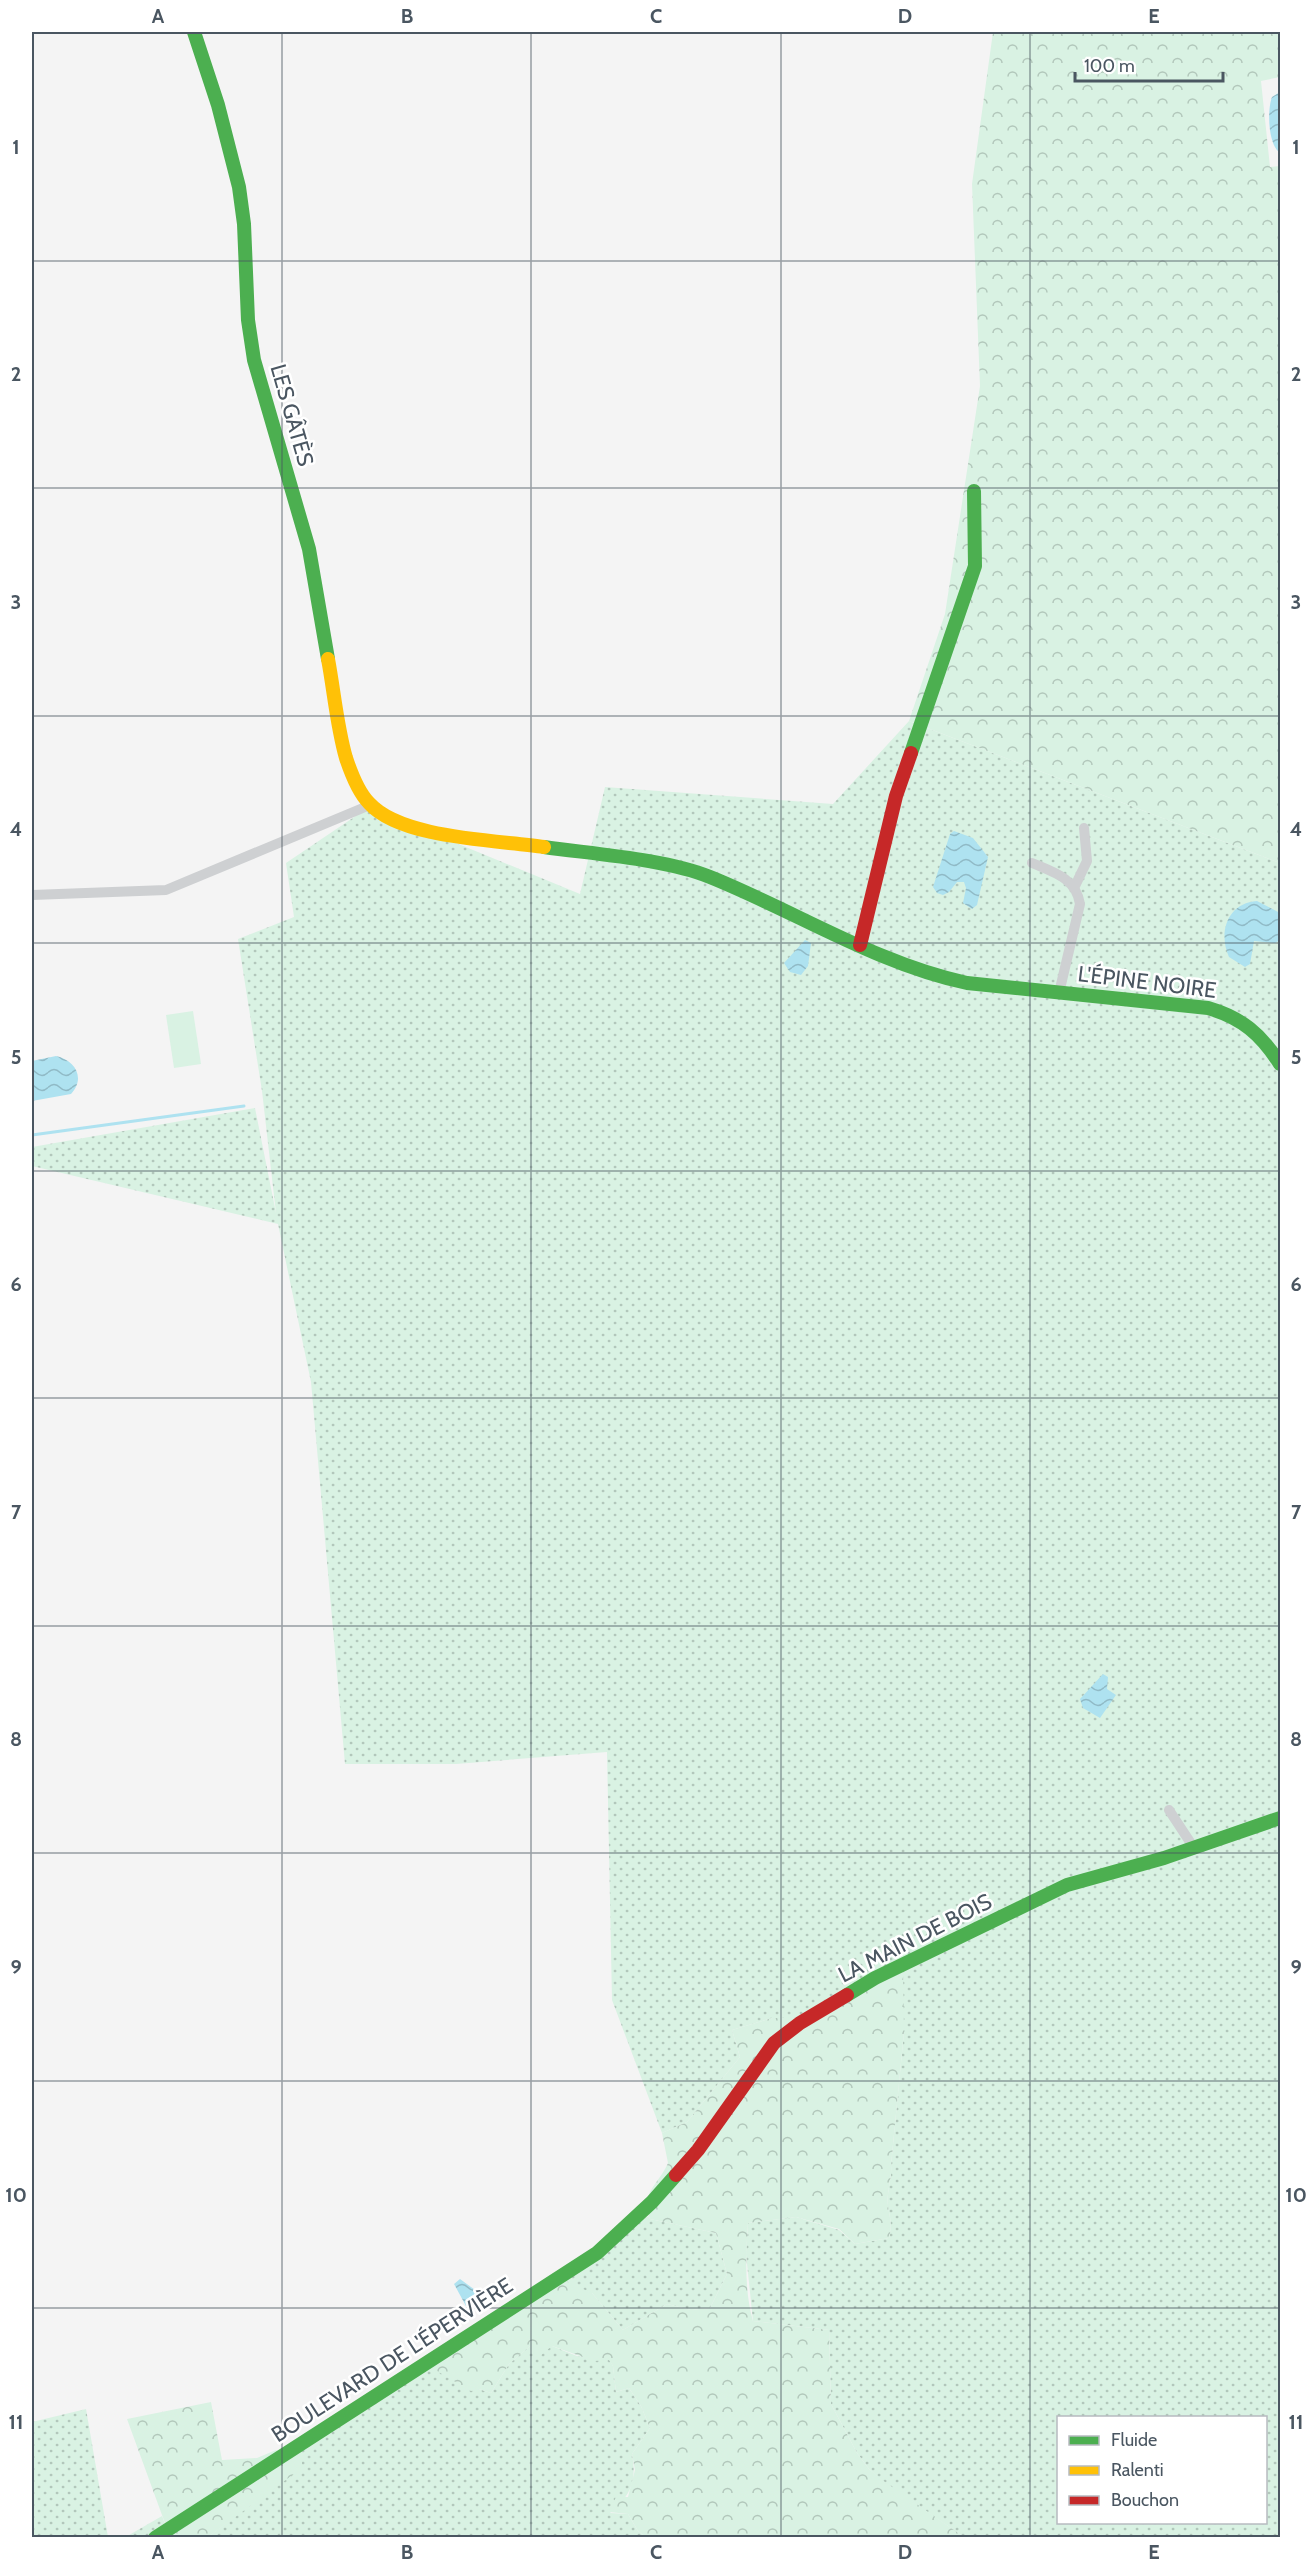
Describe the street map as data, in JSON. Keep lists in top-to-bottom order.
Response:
{
  "streets": {
    "street": [
      "LES GÂTÈS",
      "L'ÉPINE NOIRE",
      "LA MAIN DE BOIS",
      "BOULEVARD DE L'ÉPERVIÈRE"
    ]
  },
  "crossings": [
    ["LES GÂTÈS", "L'ÉPINE NOIRE"],
    ["LA MAIN DE BOIS", "BOULEVARD DE L'ÉPERVIÈRE"]
  ],
  "legend": ["Fluide", "Ralenti", "Bouchon"],
  "scale_bar": "100 m",
  "grid": {
    "columns": [
      "A",
      "B",
      "C",
      "D",
      "E"
    ],
    "rows": [
      "1",
      "2",
      "3",
      "4",
      "5",
      "6",
      "7",
      "8",
      "9",
      "10",
      "11"
    ]
  }
}
